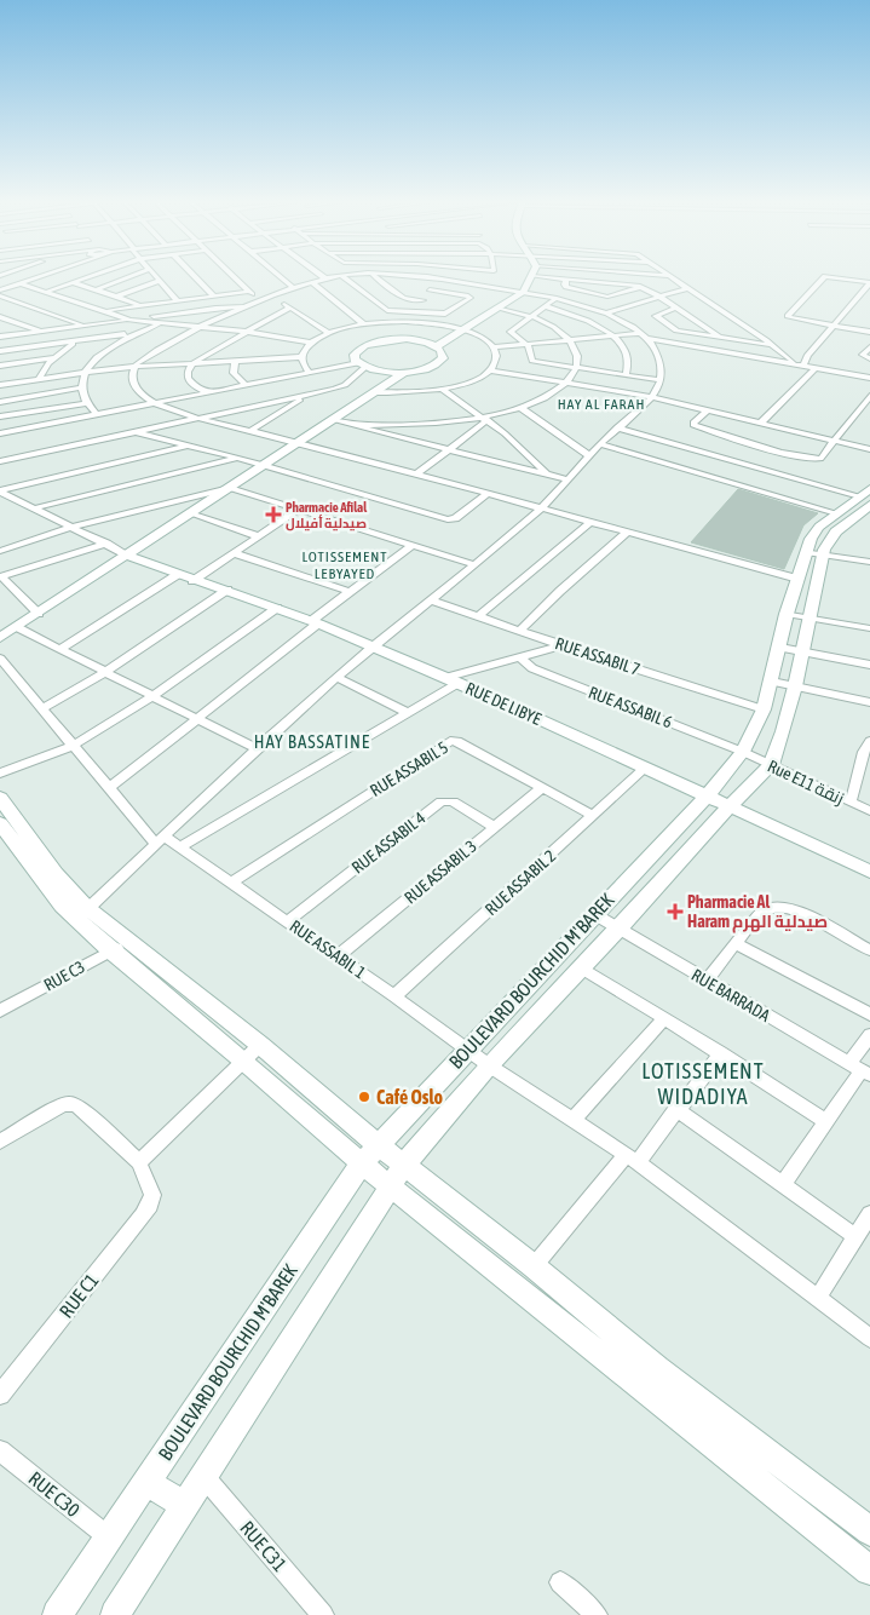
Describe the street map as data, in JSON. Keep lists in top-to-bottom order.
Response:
{
  "streets": {
    "main road": ["BOULEVARD BOURCHID M'BAREK"],
    "street": [
      "RUE ASSABIL 7",
      "RUE DE LIBYE",
      "RUE ASSABIL 6",
      "RUE ASSABIL 5",
      "Rue E11 زنقة",
      "RUE ASSABIL 4",
      "RUE ASSABIL 3",
      "RUE ASSABIL 2",
      "RUE ASSABIL 1",
      "RUE C3",
      "RUE BARRADA",
      "RUE C1",
      "RUE C30",
      "RUE C31"
    ]
  },
  "crossings": [
    ["RUE ASSABIL 7", "BOULEVARD BOURCHID M'BAREK"],
    ["RUE DE LIBYE", "RUE ASSABIL 2"],
    ["RUE DE LIBYE", "BOULEVARD BOURCHID M'BAREK"],
    ["RUE ASSABIL 6", "Rue E11 زنقة"],
    ["RUE ASSABIL 6", "BOULEVARD BOURCHID M'BAREK"],
    ["RUE ASSABIL 5", "RUE ASSABIL 3"],
    ["RUE ASSABIL 5", "RUE ASSABIL 2"],
    ["RUE ASSABIL 5", "RUE ASSABIL 1"],
    ["Rue E11 زنقة", "BOULEVARD BOURCHID M'BAREK"],
    ["RUE ASSABIL 4", "RUE ASSABIL 3"],
    ["RUE ASSABIL 4", "RUE ASSABIL 1"],
    ["RUE ASSABIL 3", "RUE ASSABIL 1"],
    ["RUE ASSABIL 2", "RUE ASSABIL 1"],
    ["RUE ASSABIL 1", "BOULEVARD BOURCHID M'BAREK"],
    ["BOULEVARD BOURCHID M'BAREK", "RUE BARRADA"],
    ["BOULEVARD BOURCHID M'BAREK", "RUE C30"],
    ["BOULEVARD BOURCHID M'BAREK", "RUE C31"]
  ],
  "districts": [
    "HAY AL FARAH",
    "LOTISSEMENT LEBYAYED",
    "HAY BASSATINE",
    "LOTISSEMENT WIDADIYA"
  ],
  "places": {
    "health": ["Pharmacie Afilal صيدلية أفيلال", "Pharmacie Al Haram صيدلية الهرم"],
    "other": ["Café Oslo"]
  }
}
